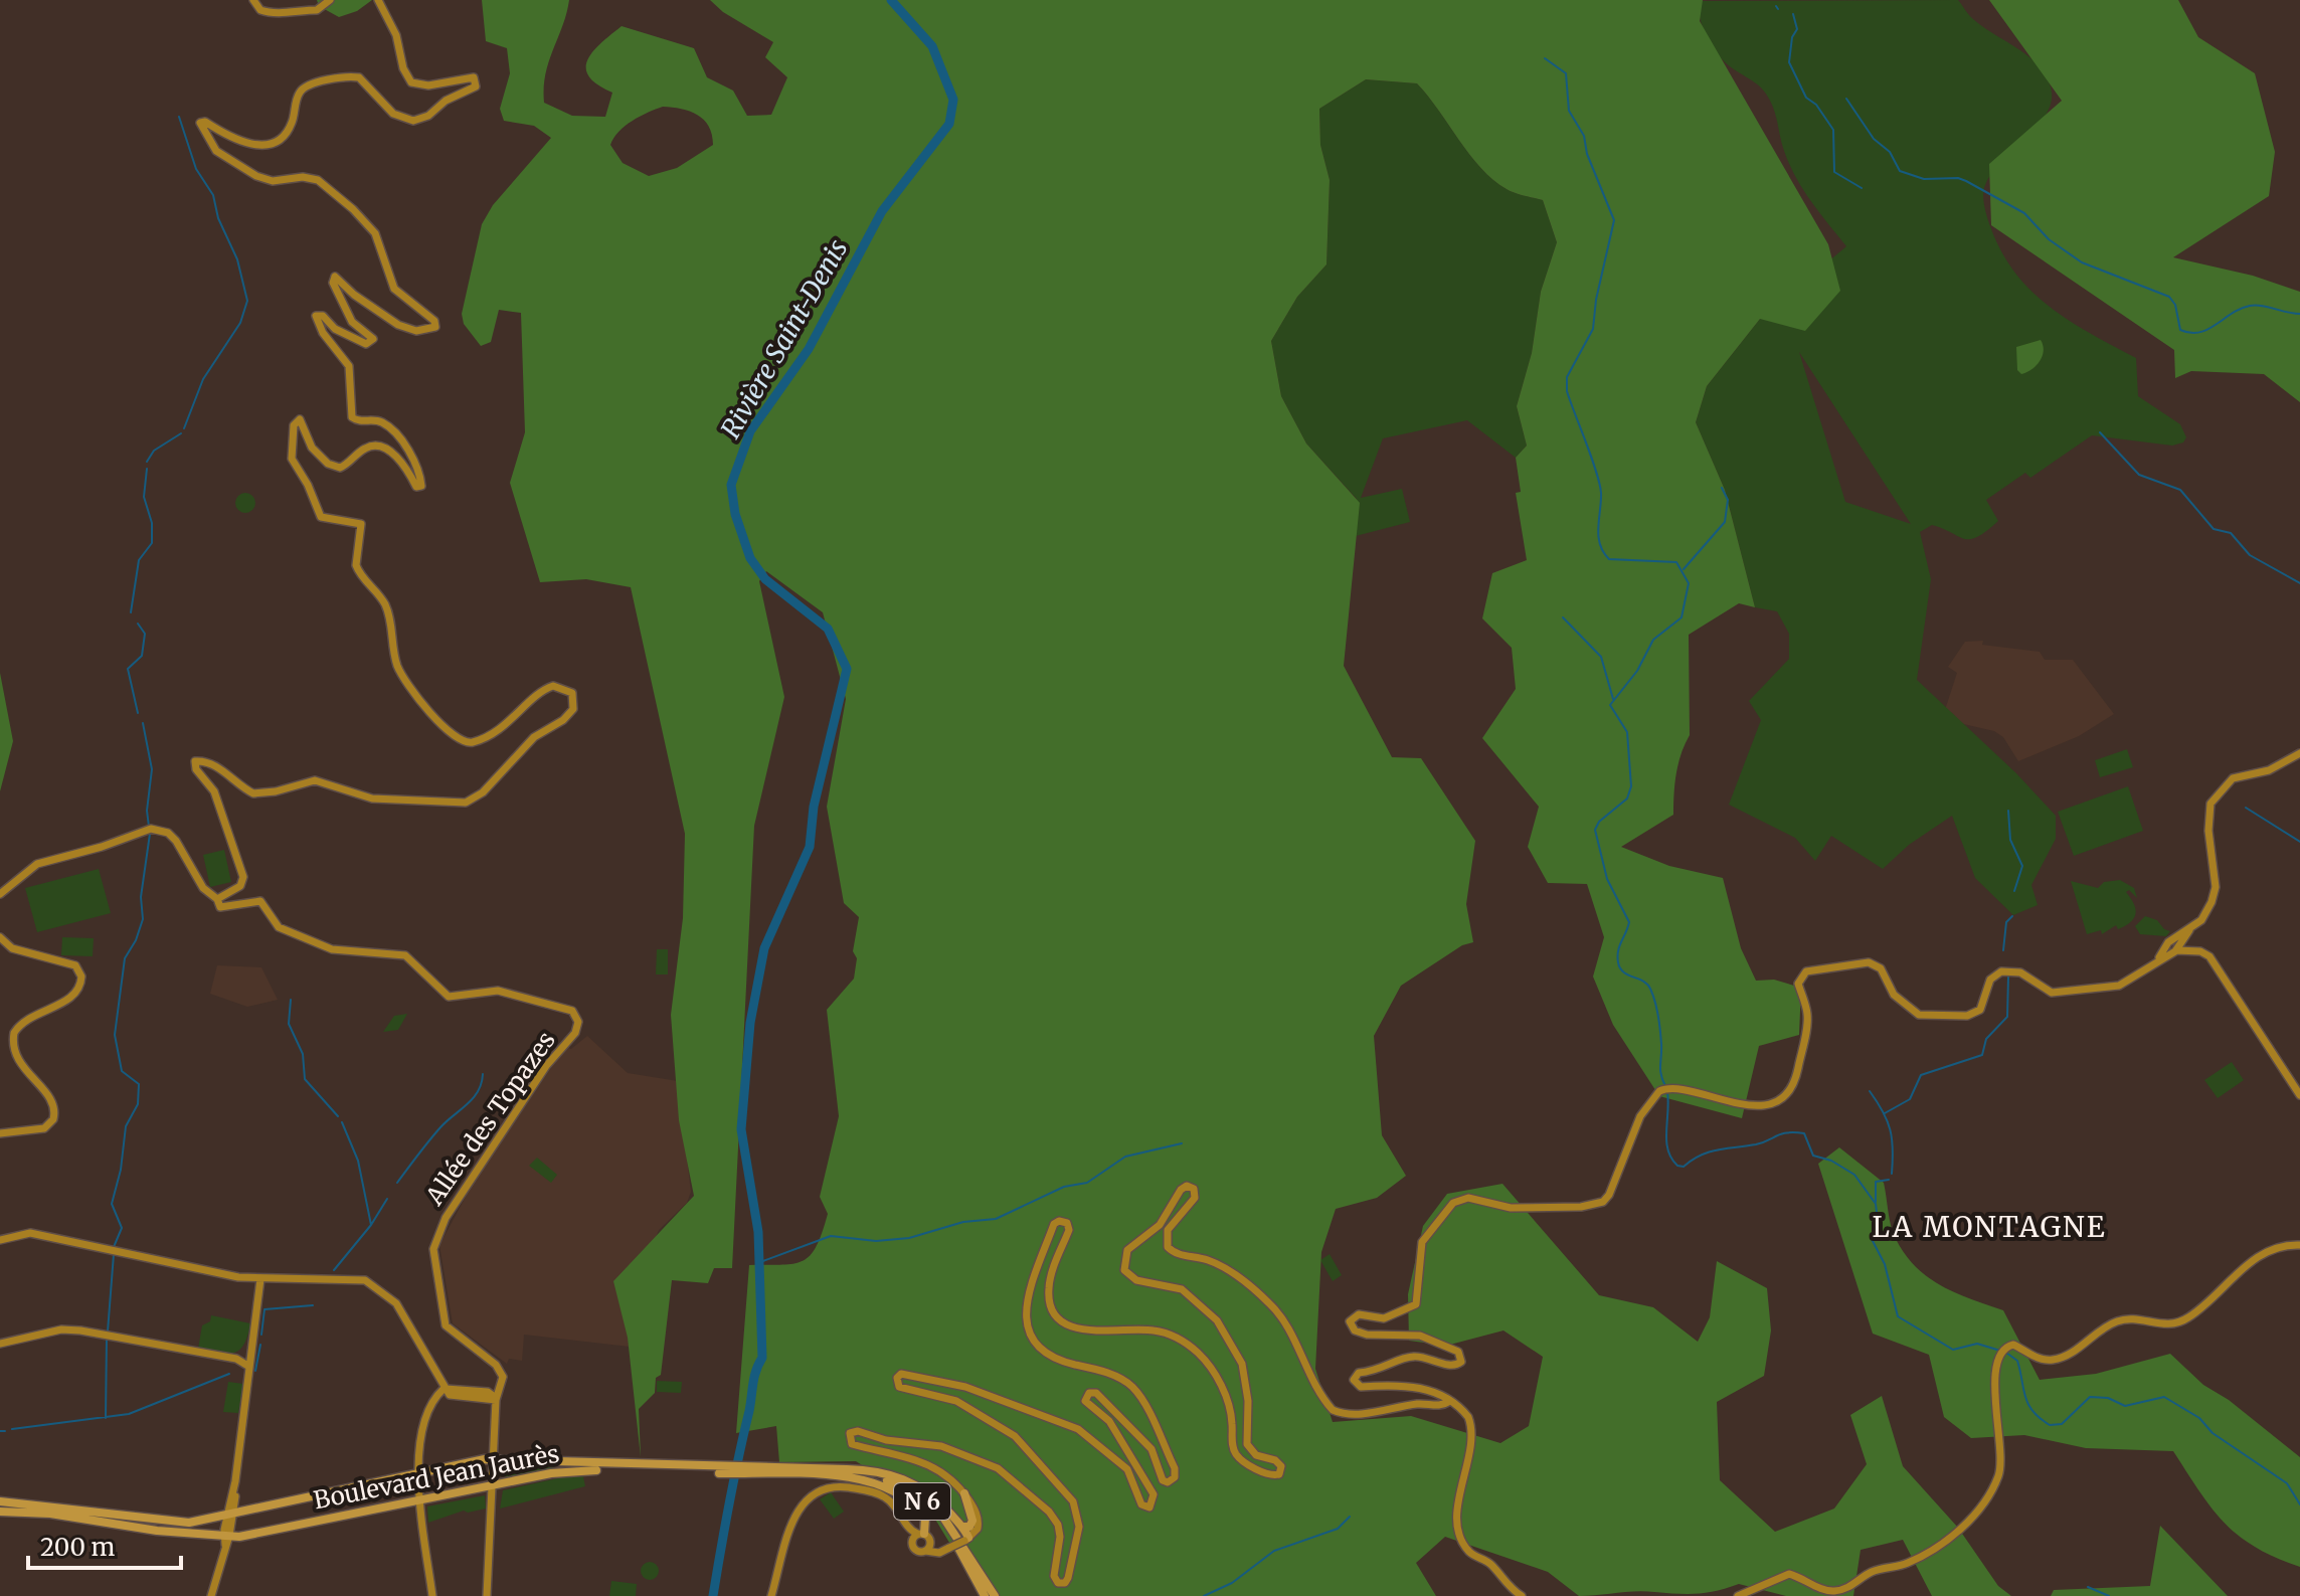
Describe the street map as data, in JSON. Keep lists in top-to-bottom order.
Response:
{
  "streets": {
    "main road": ["Allée des Topazes", "Boulevard Jean Jaurès", "N 6"]
  },
  "crossings": [
    ["Boulevard Jean Jaurès", "N 6"]
  ],
  "districts": ["LA MONTAGNE"],
  "water": ["Rivière Saint-Denis"],
  "scale_bar": "200 m"
}
